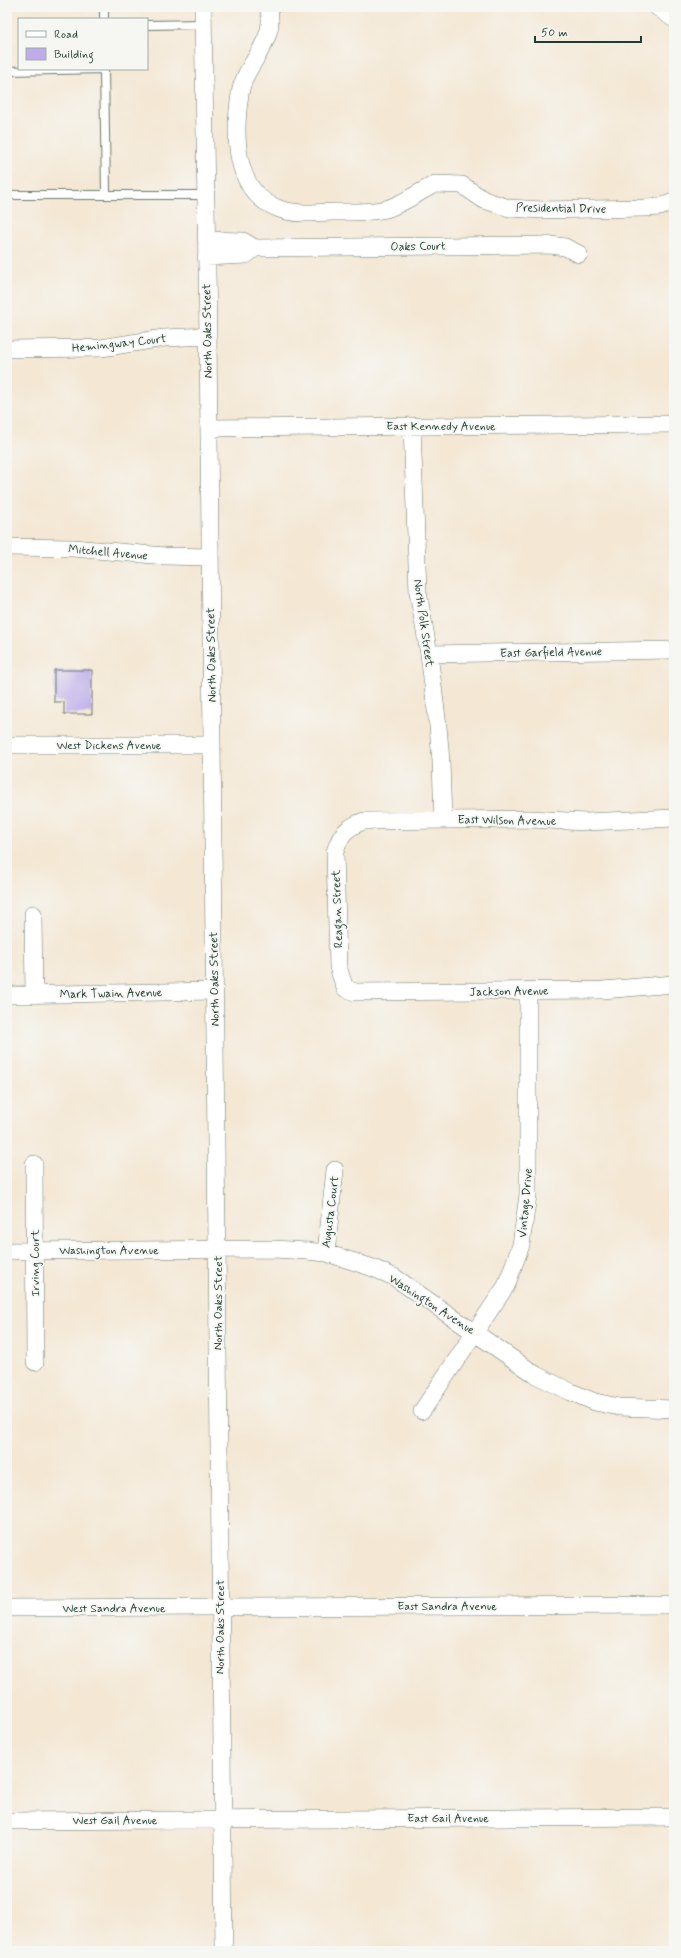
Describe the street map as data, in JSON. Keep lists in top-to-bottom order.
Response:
{
  "streets": {
    "street": [
      "Presidential Drive",
      "Oaks Court",
      "North Oaks Street",
      "Hemingway Court",
      "East Kennedy Avenue",
      "Mitchell Avenue",
      "North Polk Street",
      "East Garfield Avenue",
      "West Dickens Avenue",
      "East Wilson Avenue",
      "Reagan Street",
      "Jackson Avenue",
      "Mark Twain Avenue",
      "Vintage Drive",
      "Augusta Court",
      "Washington Avenue",
      "Irving Court",
      "East Sandra Avenue",
      "West Sandra Avenue",
      "East Gail Avenue",
      "West Gail Avenue"
    ]
  },
  "crossings": [
    ["Oaks Court", "North Oaks Street"],
    ["North Oaks Street", "Hemingway Court"],
    ["North Oaks Street", "East Kennedy Avenue"],
    ["North Oaks Street", "Mitchell Avenue"],
    ["North Oaks Street", "West Dickens Avenue"],
    ["North Oaks Street", "Mark Twain Avenue"],
    ["North Oaks Street", "Washington Avenue"],
    ["North Oaks Street", "East Sandra Avenue"],
    ["North Oaks Street", "West Sandra Avenue"],
    ["North Oaks Street", "East Gail Avenue"],
    ["North Oaks Street", "West Gail Avenue"],
    ["East Kennedy Avenue", "North Polk Street"],
    ["North Polk Street", "East Garfield Avenue"],
    ["North Polk Street", "East Wilson Avenue"],
    ["East Wilson Avenue", "Reagan Street"],
    ["Reagan Street", "Jackson Avenue"],
    ["Jackson Avenue", "Vintage Drive"],
    ["Vintage Drive", "Washington Avenue"],
    ["Augusta Court", "Washington Avenue"],
    ["Washington Avenue", "Irving Court"],
    ["East Sandra Avenue", "West Sandra Avenue"],
    ["East Gail Avenue", "West Gail Avenue"]
  ],
  "legend": ["Road", "Building"],
  "scale_bar": "50 m"
}
